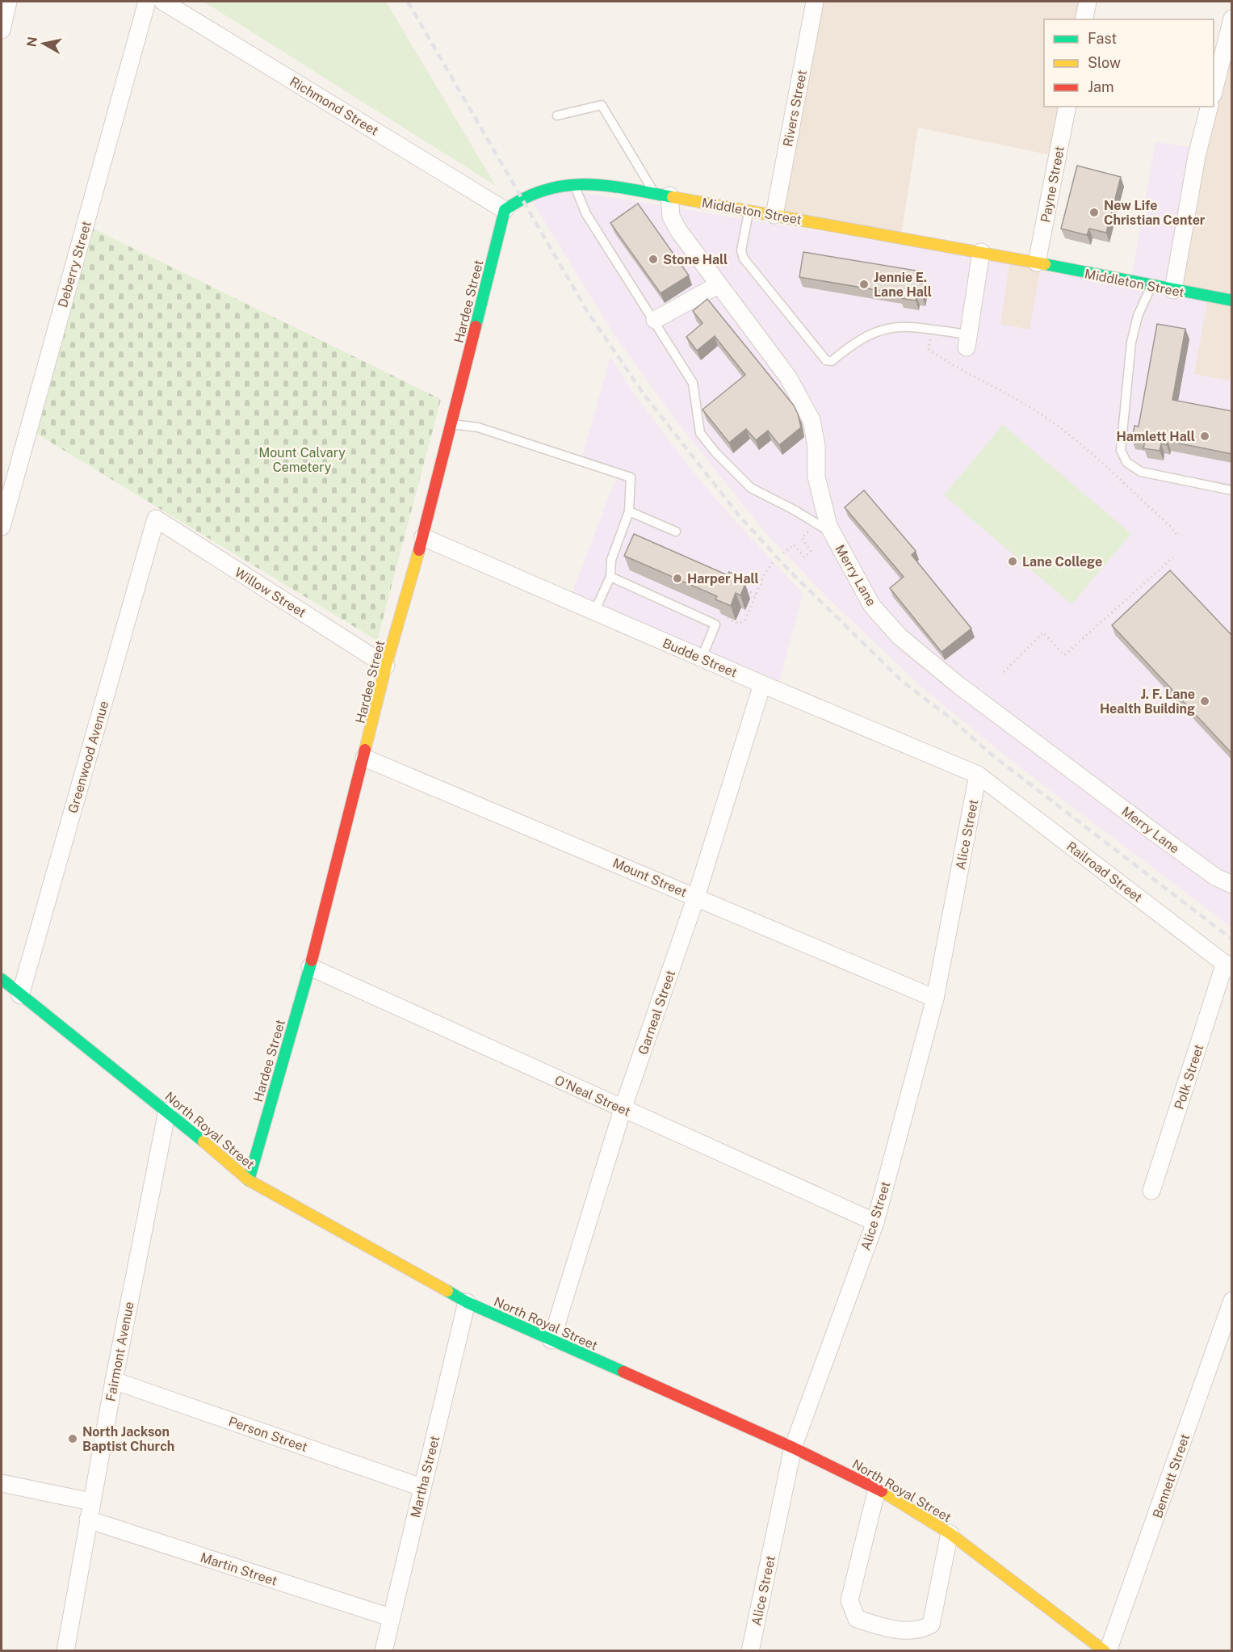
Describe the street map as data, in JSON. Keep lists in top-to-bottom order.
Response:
{
  "streets": {
    "street": [
      "Richmond Street",
      "Rivers Street",
      "Payne Street",
      "Middleton Street",
      "Deberry Street",
      "Hardee Street",
      "Merry Lane",
      "Willow Street",
      "Budde Street",
      "Greenwood Avenue",
      "Alice Street",
      "Railroad Street",
      "Mount Street",
      "Garneal Street",
      "Polk Street",
      "O'Neal Street",
      "North Royal Street",
      "Fairmont Avenue",
      "Person Street",
      "Bennett Street",
      "Martha Street",
      "Martin Street"
    ]
  },
  "crossings": [
    ["Richmond Street", "Middleton Street"],
    ["Richmond Street", "Hardee Street"],
    ["Rivers Street", "Middleton Street"],
    ["Payne Street", "Middleton Street"],
    ["Middleton Street", "Hardee Street"],
    ["Middleton Street", "Merry Lane"],
    ["Hardee Street", "Willow Street"],
    ["Hardee Street", "Budde Street"],
    ["Hardee Street", "Mount Street"],
    ["Hardee Street", "O'Neal Street"],
    ["Hardee Street", "North Royal Street"],
    ["Willow Street", "Greenwood Avenue"],
    ["Budde Street", "Alice Street"],
    ["Budde Street", "Railroad Street"],
    ["Budde Street", "Garneal Street"],
    ["Greenwood Avenue", "North Royal Street"],
    ["Alice Street", "Railroad Street"],
    ["Alice Street", "Mount Street"],
    ["Alice Street", "O'Neal Street"],
    ["Alice Street", "North Royal Street"],
    ["Railroad Street", "Polk Street"],
    ["Mount Street", "Garneal Street"],
    ["Garneal Street", "O'Neal Street"],
    ["Garneal Street", "North Royal Street"],
    ["North Royal Street", "Fairmont Avenue"],
    ["North Royal Street", "Bennett Street"],
    ["North Royal Street", "Martha Street"],
    ["Fairmont Avenue", "Person Street"],
    ["Fairmont Avenue", "Martin Street"],
    ["Person Street", "Martha Street"],
    ["Martha Street", "Martin Street"]
  ],
  "parks": ["Mount Calvary Cemetery"],
  "places": [
    "New Life Christian Center",
    "Stone Hall",
    "Jennie E. Lane Hall",
    "Hamlett Hall",
    "Lane College",
    "Harper Hall",
    "J. F. Lane Health Building",
    "North Jackson Baptist Church"
  ],
  "legend": ["Fast", "Slow", "Jam"],
  "north": "left"
}
